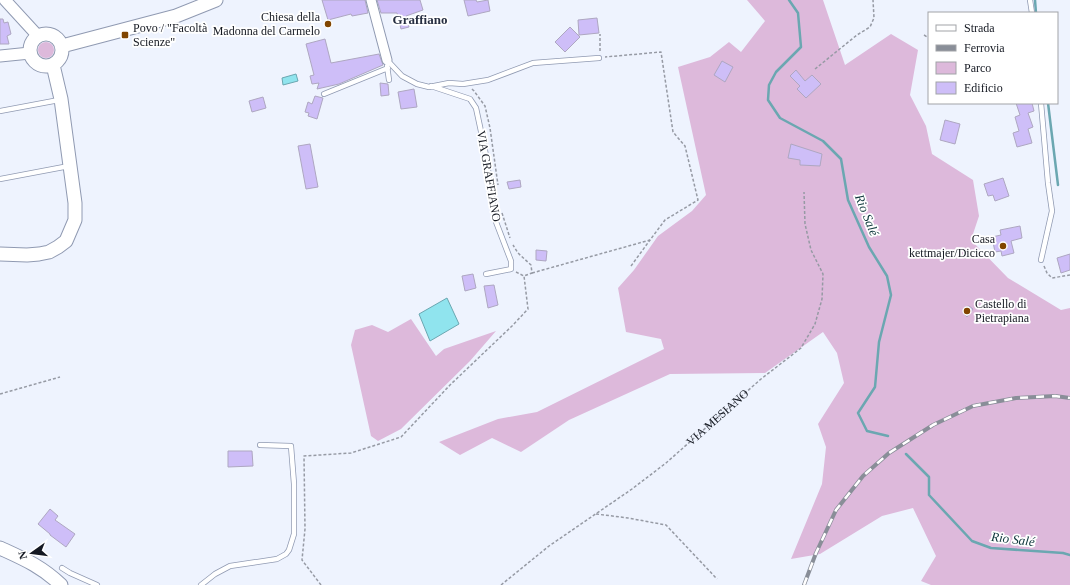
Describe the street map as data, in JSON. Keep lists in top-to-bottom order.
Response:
{
  "streets": {
    "street": ["VIA GRAFFIANO"],
    "path": ["VIA MESIANO"]
  },
  "districts": ["Graffiano"],
  "water": ["Rio Salé"],
  "places": {
    "other": ["Chiesa della Madonna del Carmelo", "Casa kettmajer/Dicicco", "Castello di Pietrapiana"],
    "transit": ["Povo / \"Facoltà Scienze\""]
  },
  "legend": [
    "Strada",
    "Ferrovia",
    "Parco",
    "Edificio"
  ],
  "north": "left"
}
